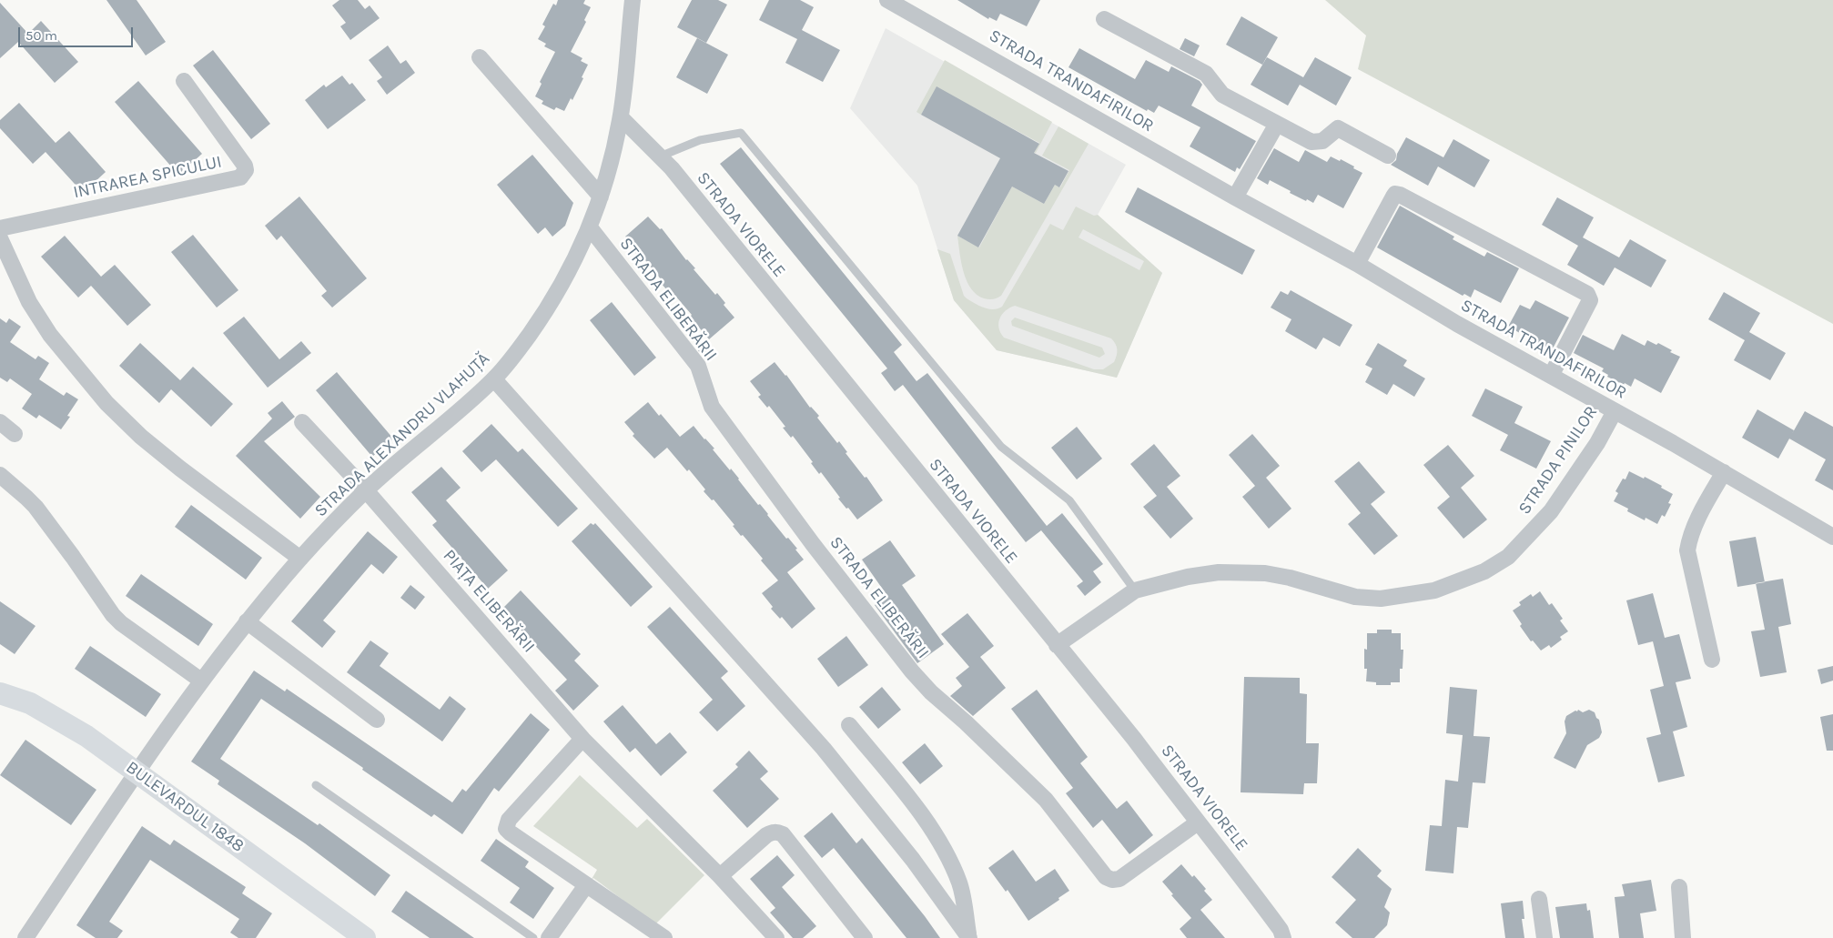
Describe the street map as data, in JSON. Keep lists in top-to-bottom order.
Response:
{
  "streets": {
    "street": [
      "STRADA TRANDAFIRILOR",
      "INTRAREA SPICULUI",
      "STRADA VIORELE",
      "STRADA ELIBERĂRII",
      "STRADA ALEXANDRU VLAHUȚĂ",
      "STRADA PINILOR",
      "PIAȚA ELIBERĂRII",
      "BULEVARDUL 1848"
    ]
  },
  "crossings": [
    ["STRADA TRANDAFIRILOR", "STRADA PINILOR"],
    ["STRADA VIORELE", "STRADA ELIBERĂRII"],
    ["STRADA VIORELE", "STRADA ALEXANDRU VLAHUȚĂ"],
    ["STRADA VIORELE", "STRADA PINILOR"],
    ["STRADA ELIBERĂRII", "STRADA ALEXANDRU VLAHUȚĂ"],
    ["STRADA ALEXANDRU VLAHUȚĂ", "PIAȚA ELIBERĂRII"],
    ["STRADA ALEXANDRU VLAHUȚĂ", "BULEVARDUL 1848"]
  ],
  "scale_bar": "50 m"
}
